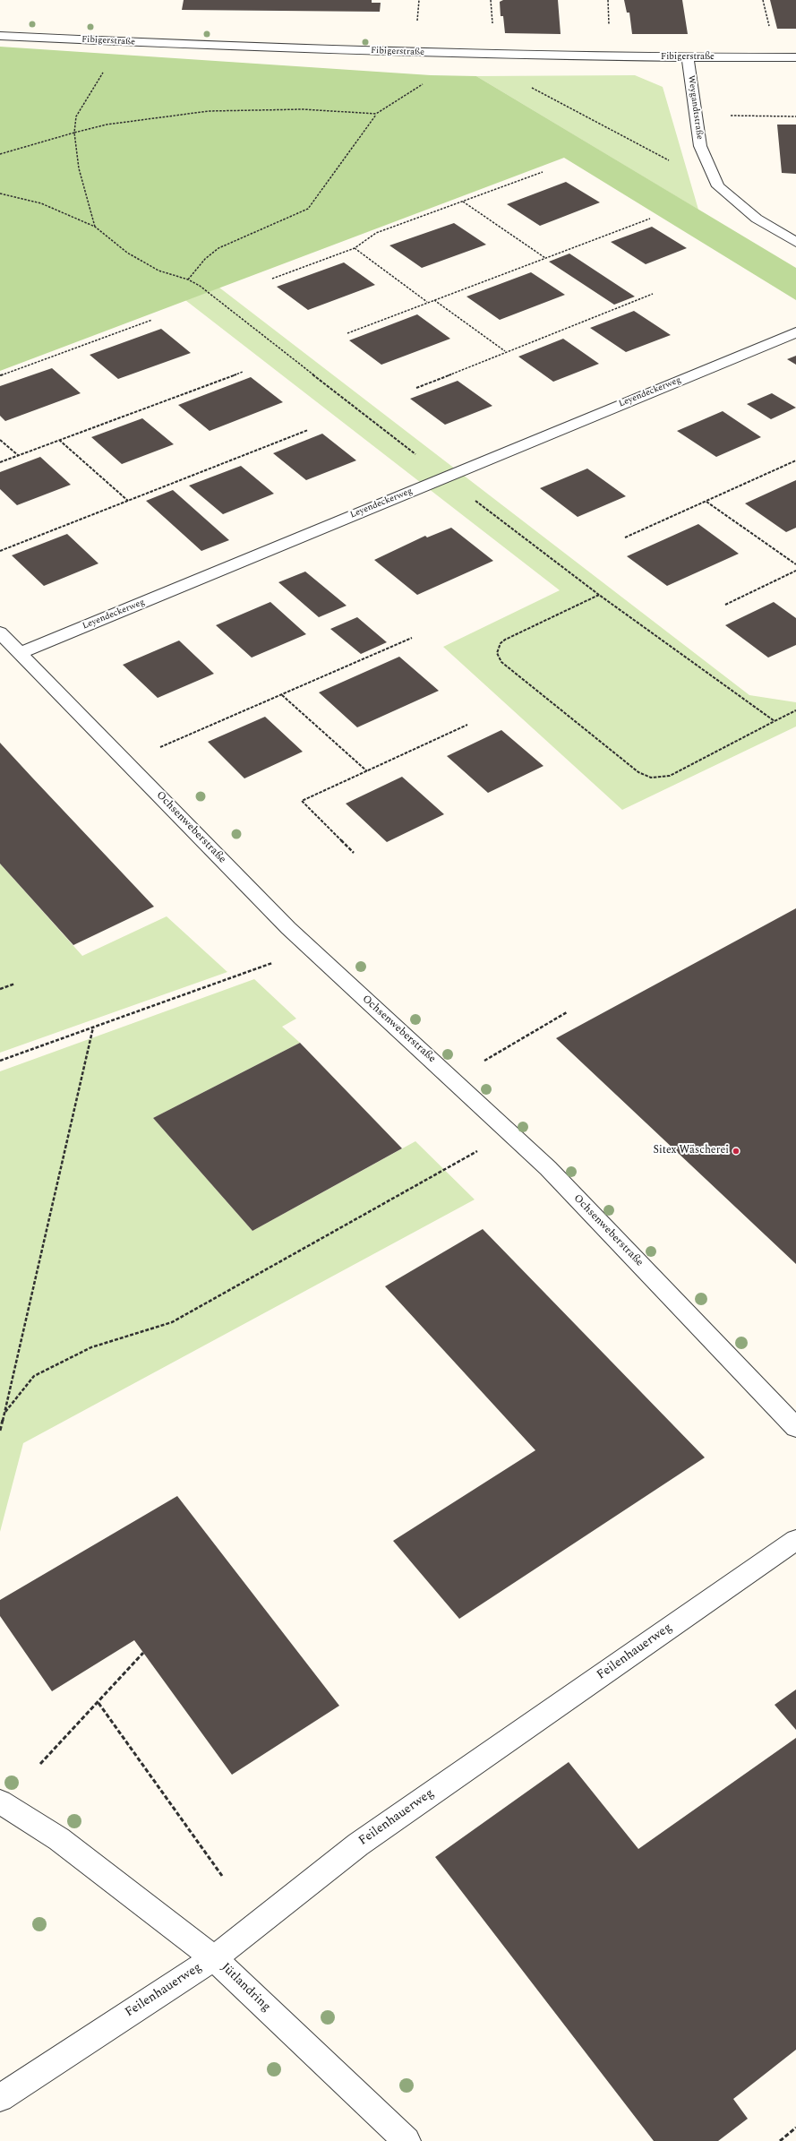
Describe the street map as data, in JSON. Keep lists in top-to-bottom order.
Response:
{
  "streets": {
    "street": [
      "Fibigerstraße",
      "Weygandtstraße",
      "Leyendeckerweg",
      "Ochsenweberstraße",
      "Feilenhauerweg",
      "Jütlandring"
    ]
  },
  "crossings": [
    ["Fibigerstraße", "Weygandtstraße"],
    ["Leyendeckerweg", "Ochsenweberstraße"],
    ["Feilenhauerweg", "Jütlandring"]
  ],
  "places": ["Sitex Wäscherei"]
}
